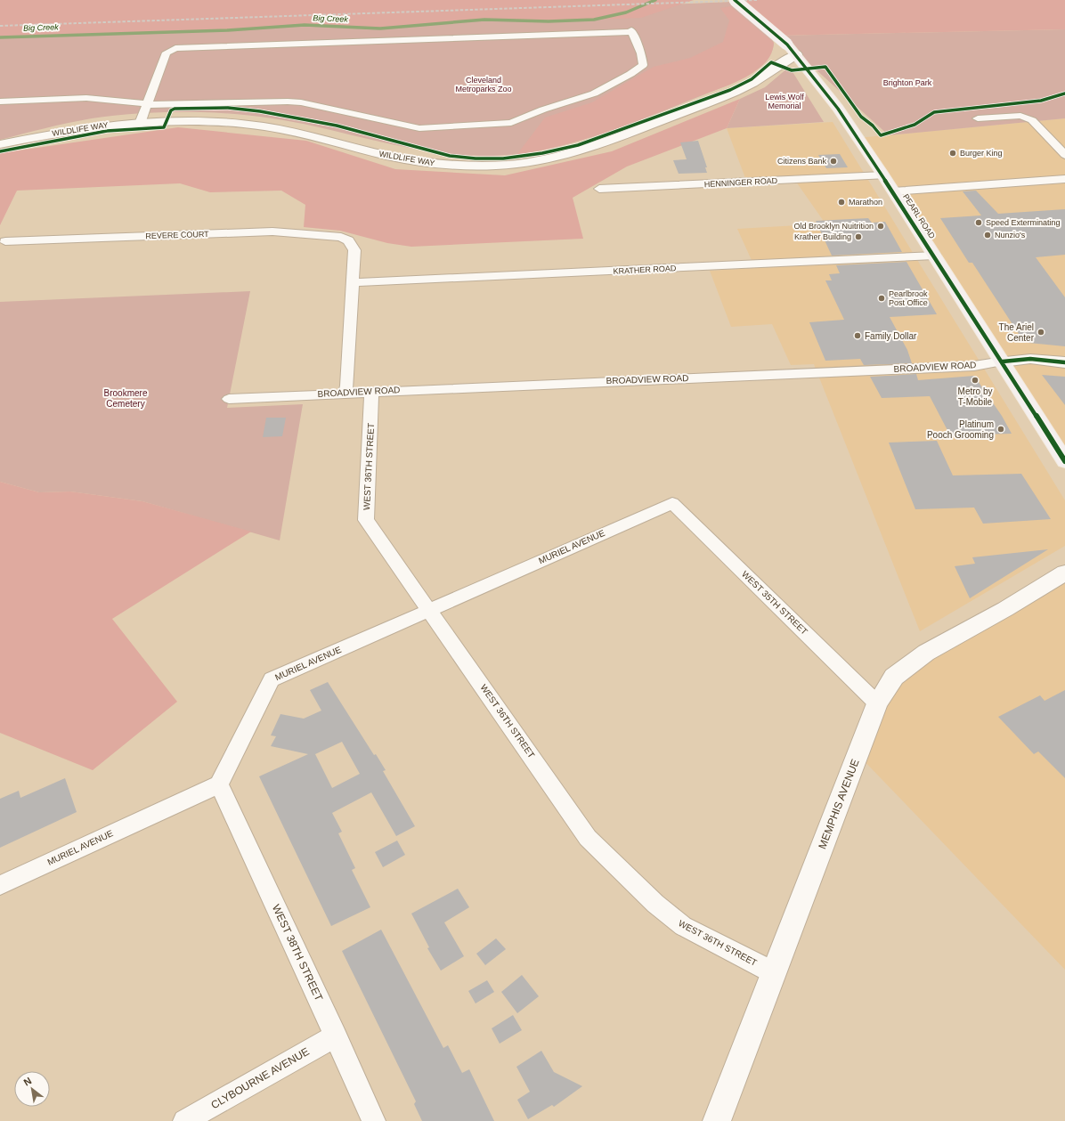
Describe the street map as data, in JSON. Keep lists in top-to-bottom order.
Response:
{
  "streets": {
    "main road": ["PEARL ROAD"],
    "street": [
      "WILDLIFE WAY",
      "HENNINGER ROAD",
      "REVERE COURT",
      "KRATHER ROAD",
      "BROADVIEW ROAD",
      "WEST 36TH STREET",
      "MURIEL AVENUE",
      "WEST 35TH STREET",
      "MEMPHIS AVENUE",
      "WEST 38TH STREET",
      "CLYBOURNE AVENUE"
    ]
  },
  "crossings": [
    ["WILDLIFE WAY", "PEARL ROAD"],
    ["HENNINGER ROAD", "PEARL ROAD"],
    ["PEARL ROAD", "KRATHER ROAD"],
    ["PEARL ROAD", "BROADVIEW ROAD"],
    ["REVERE COURT", "KRATHER ROAD"],
    ["BROADVIEW ROAD", "WEST 36TH STREET"],
    ["WEST 36TH STREET", "MURIEL AVENUE"],
    ["WEST 36TH STREET", "MEMPHIS AVENUE"],
    ["MURIEL AVENUE", "WEST 35TH STREET"],
    ["MURIEL AVENUE", "WEST 38TH STREET"],
    ["WEST 35TH STREET", "MEMPHIS AVENUE"],
    ["WEST 38TH STREET", "CLYBOURNE AVENUE"]
  ],
  "water": ["Big Creek"],
  "parks": [
    "Cleveland Metroparks Zoo",
    "Brighton Park",
    "Lewis Wolf Memorial",
    "Brookmere Cemetery"
  ],
  "places": [
    "Burger King",
    "Citizens Bank",
    "Marathon",
    "Speed Exterminating",
    "Old Brooklyn Nuitrition",
    "Nunzio's",
    "Krather Building",
    "Pearlbrook Post Office",
    "The Ariel Center",
    "Family Dollar",
    "Metro by T-Mobile",
    "Platinum Pooch Grooming"
  ],
  "north": "top left"
}
